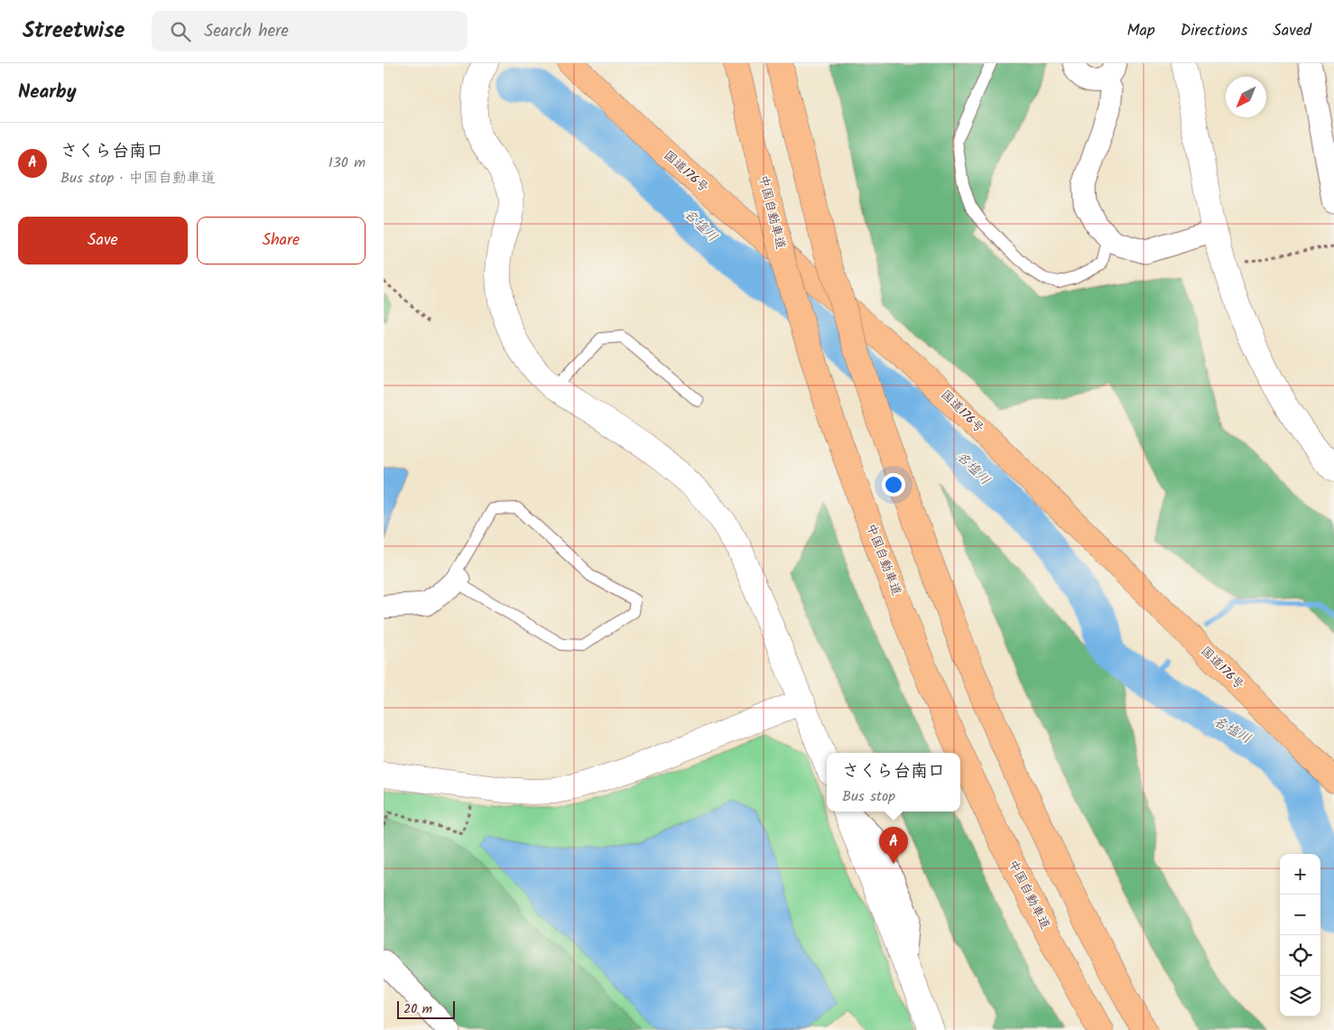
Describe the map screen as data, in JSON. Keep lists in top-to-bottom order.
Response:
{
  "streets": {
    "highway": ["国道176号", "中国自動車道"]
  },
  "water": ["名塩川"],
  "scale_bar": "20 m",
  "north": "bottom left",
  "page": {
    "header": "Streetwise",
    "search": "Search here",
    "nav": ["Map", "Directions", "Saved"],
    "heading": "Nearby",
    "list": [
      {
        "mark": "A",
        "name": "さくら台南口",
        "note": "Bus stop · 中国自動車道",
        "value": "130 m"
      }
    ],
    "buttons": ["Save", "Share"],
    "popup": ["さくら台南口", "Bus stop"],
    "pins": "A",
    "map_buttons": ["+", "−"],
    "scale": "20 m"
  }
}
